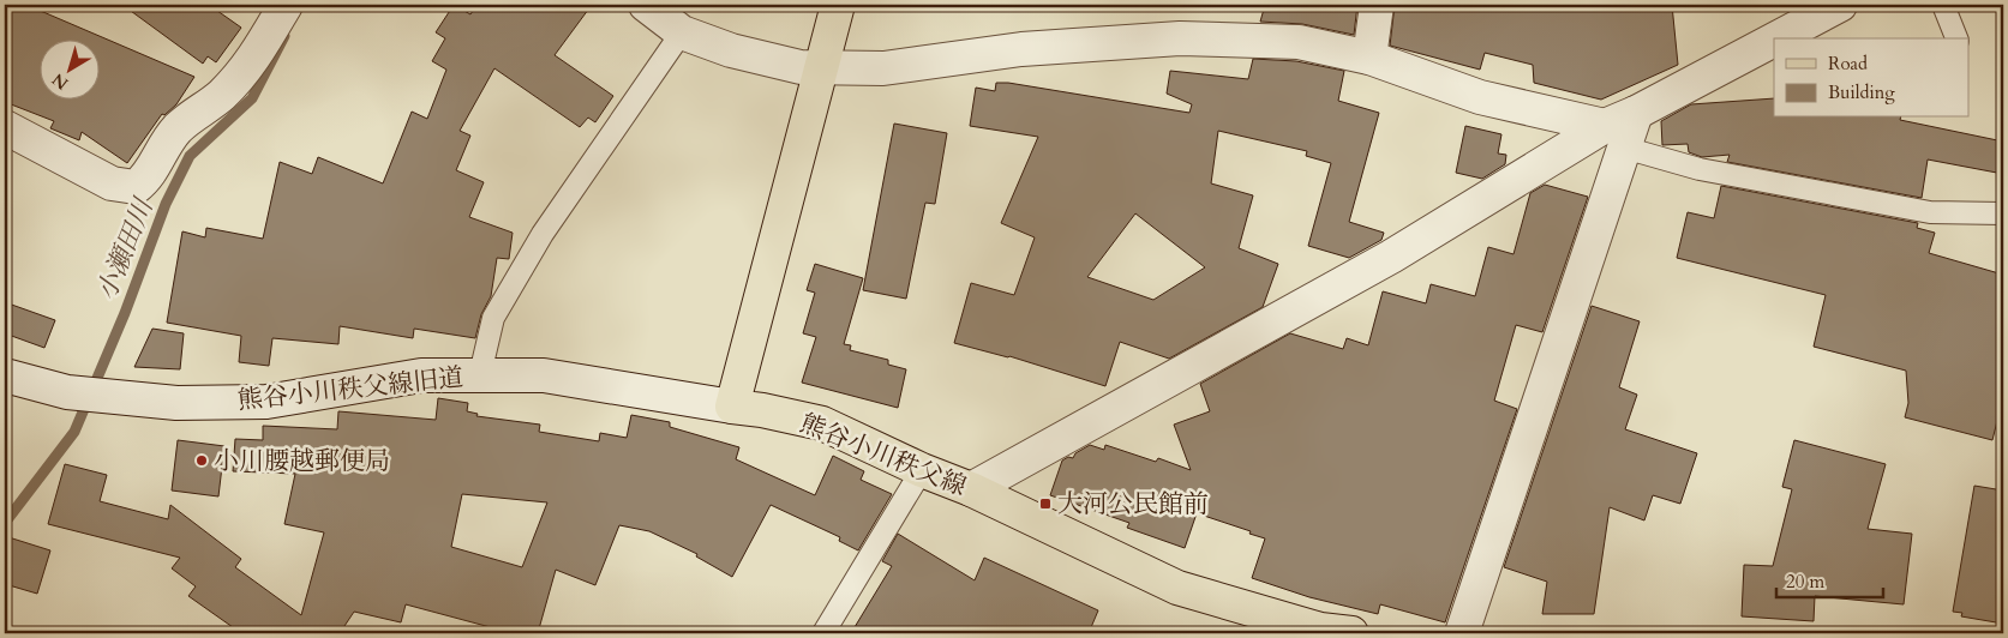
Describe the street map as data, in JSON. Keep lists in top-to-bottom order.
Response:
{
  "streets": {
    "main road": ["熊谷小川秩父線"],
    "street": ["熊谷小川秩父線旧道"]
  },
  "crossings": [
    ["熊谷小川秩父線旧道", "熊谷小川秩父線"]
  ],
  "water": ["小瀬田川"],
  "places": {
    "other": ["小川腰越郵便局"],
    "transit": ["大河公民館前"]
  },
  "legend": ["Road", "Building"],
  "scale_bar": "20 m",
  "north": "bottom left"
}
